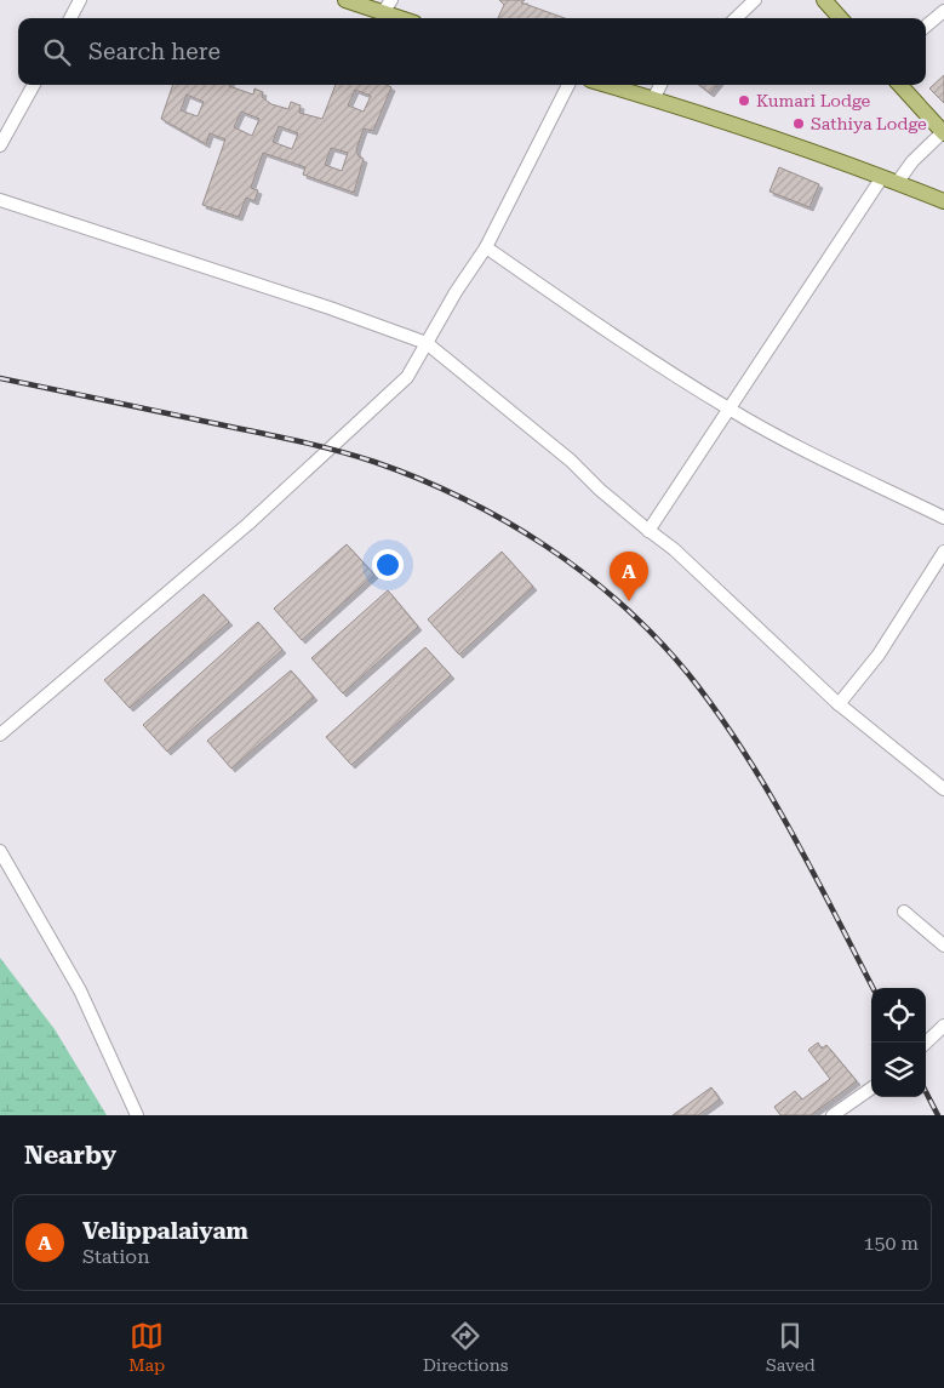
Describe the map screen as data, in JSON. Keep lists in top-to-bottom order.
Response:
{
  "places": ["Kumari Lodge", "Sathiya Lodge"],
  "page": {
    "search": "Search here",
    "pins": "A",
    "heading": "Nearby",
    "list": [
      {
        "mark": "A",
        "name": "Velippalaiyam",
        "note": "Station",
        "value": "150 m"
      }
    ],
    "nav": ["Map", "Directions", "Saved"]
  }
}
